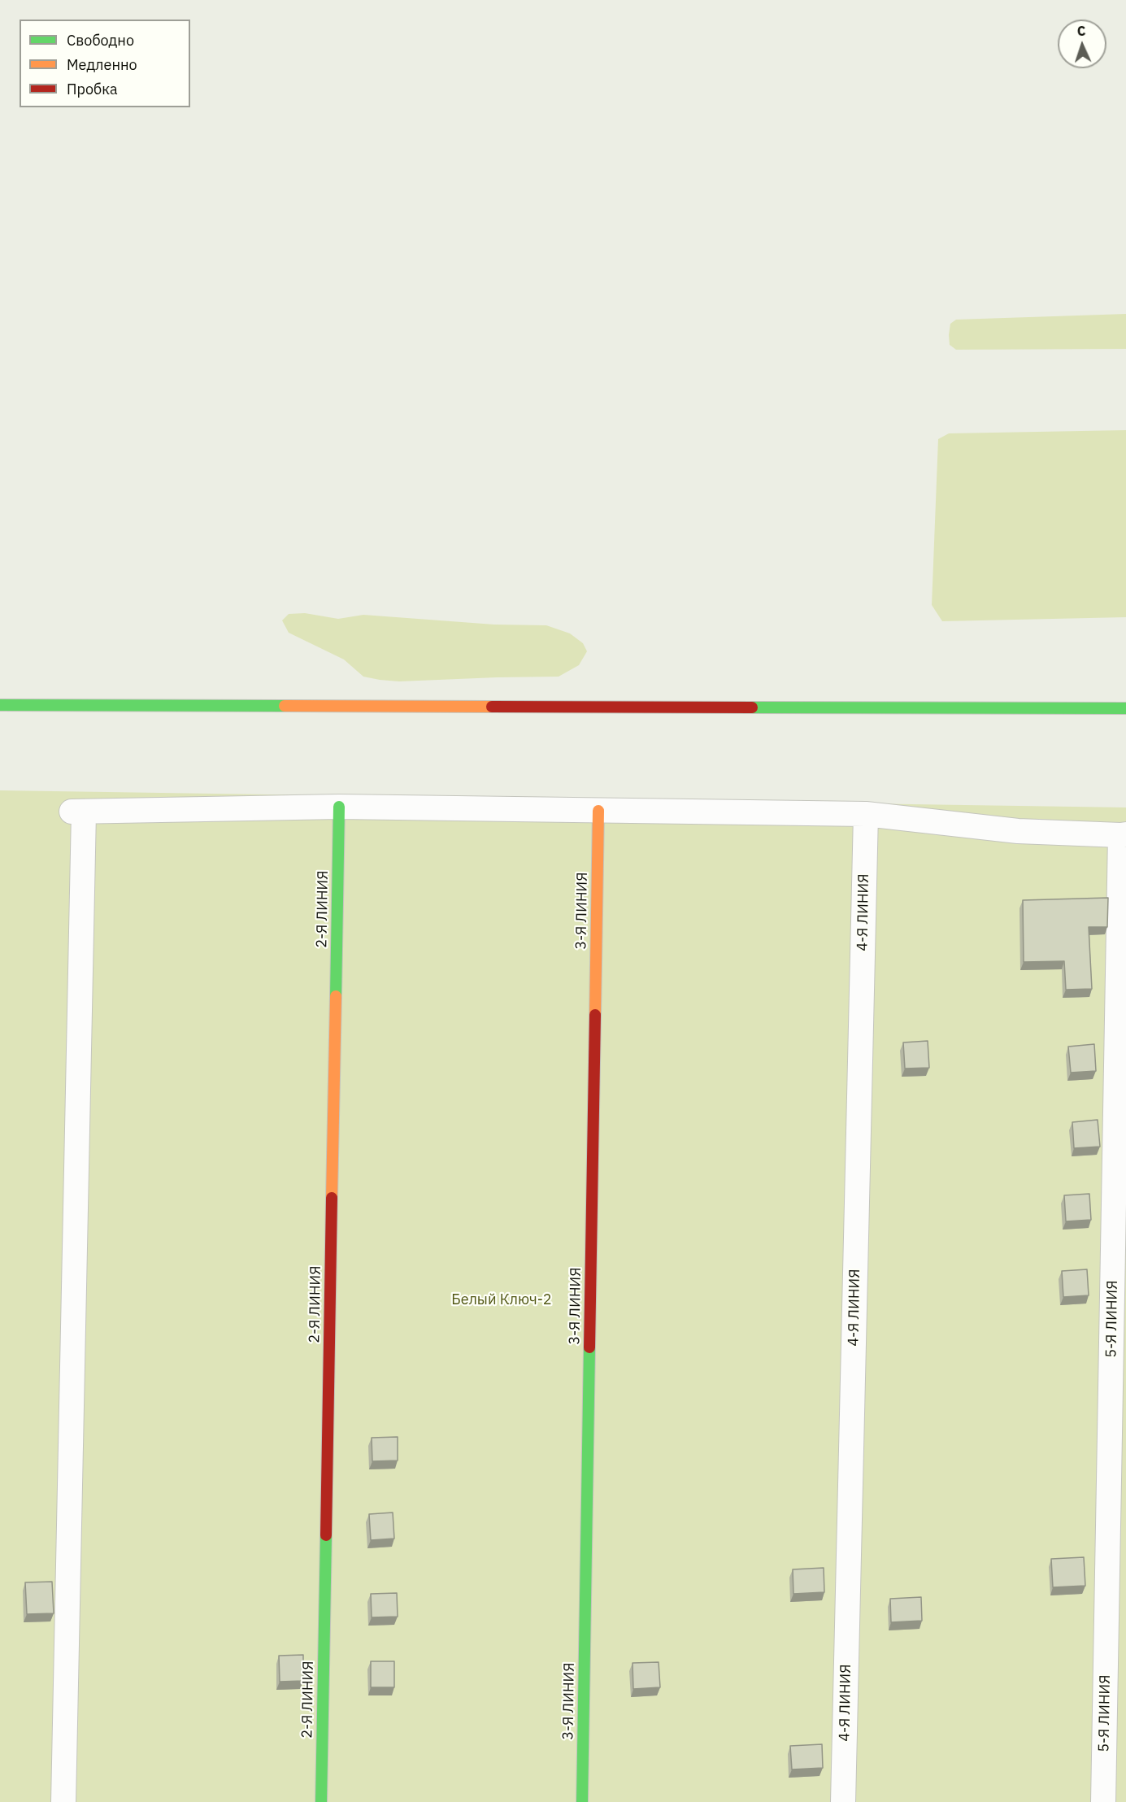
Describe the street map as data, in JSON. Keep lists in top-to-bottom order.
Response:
{
  "streets": {
    "street": [
      "2-Я ЛИНИЯ",
      "3-Я ЛИНИЯ",
      "4-Я ЛИНИЯ",
      "5-Я ЛИНИЯ"
    ]
  },
  "parks": ["Белый Ключ-2"],
  "legend": ["Свободно", "Медленно", "Пробка"],
  "north": "top"
}
